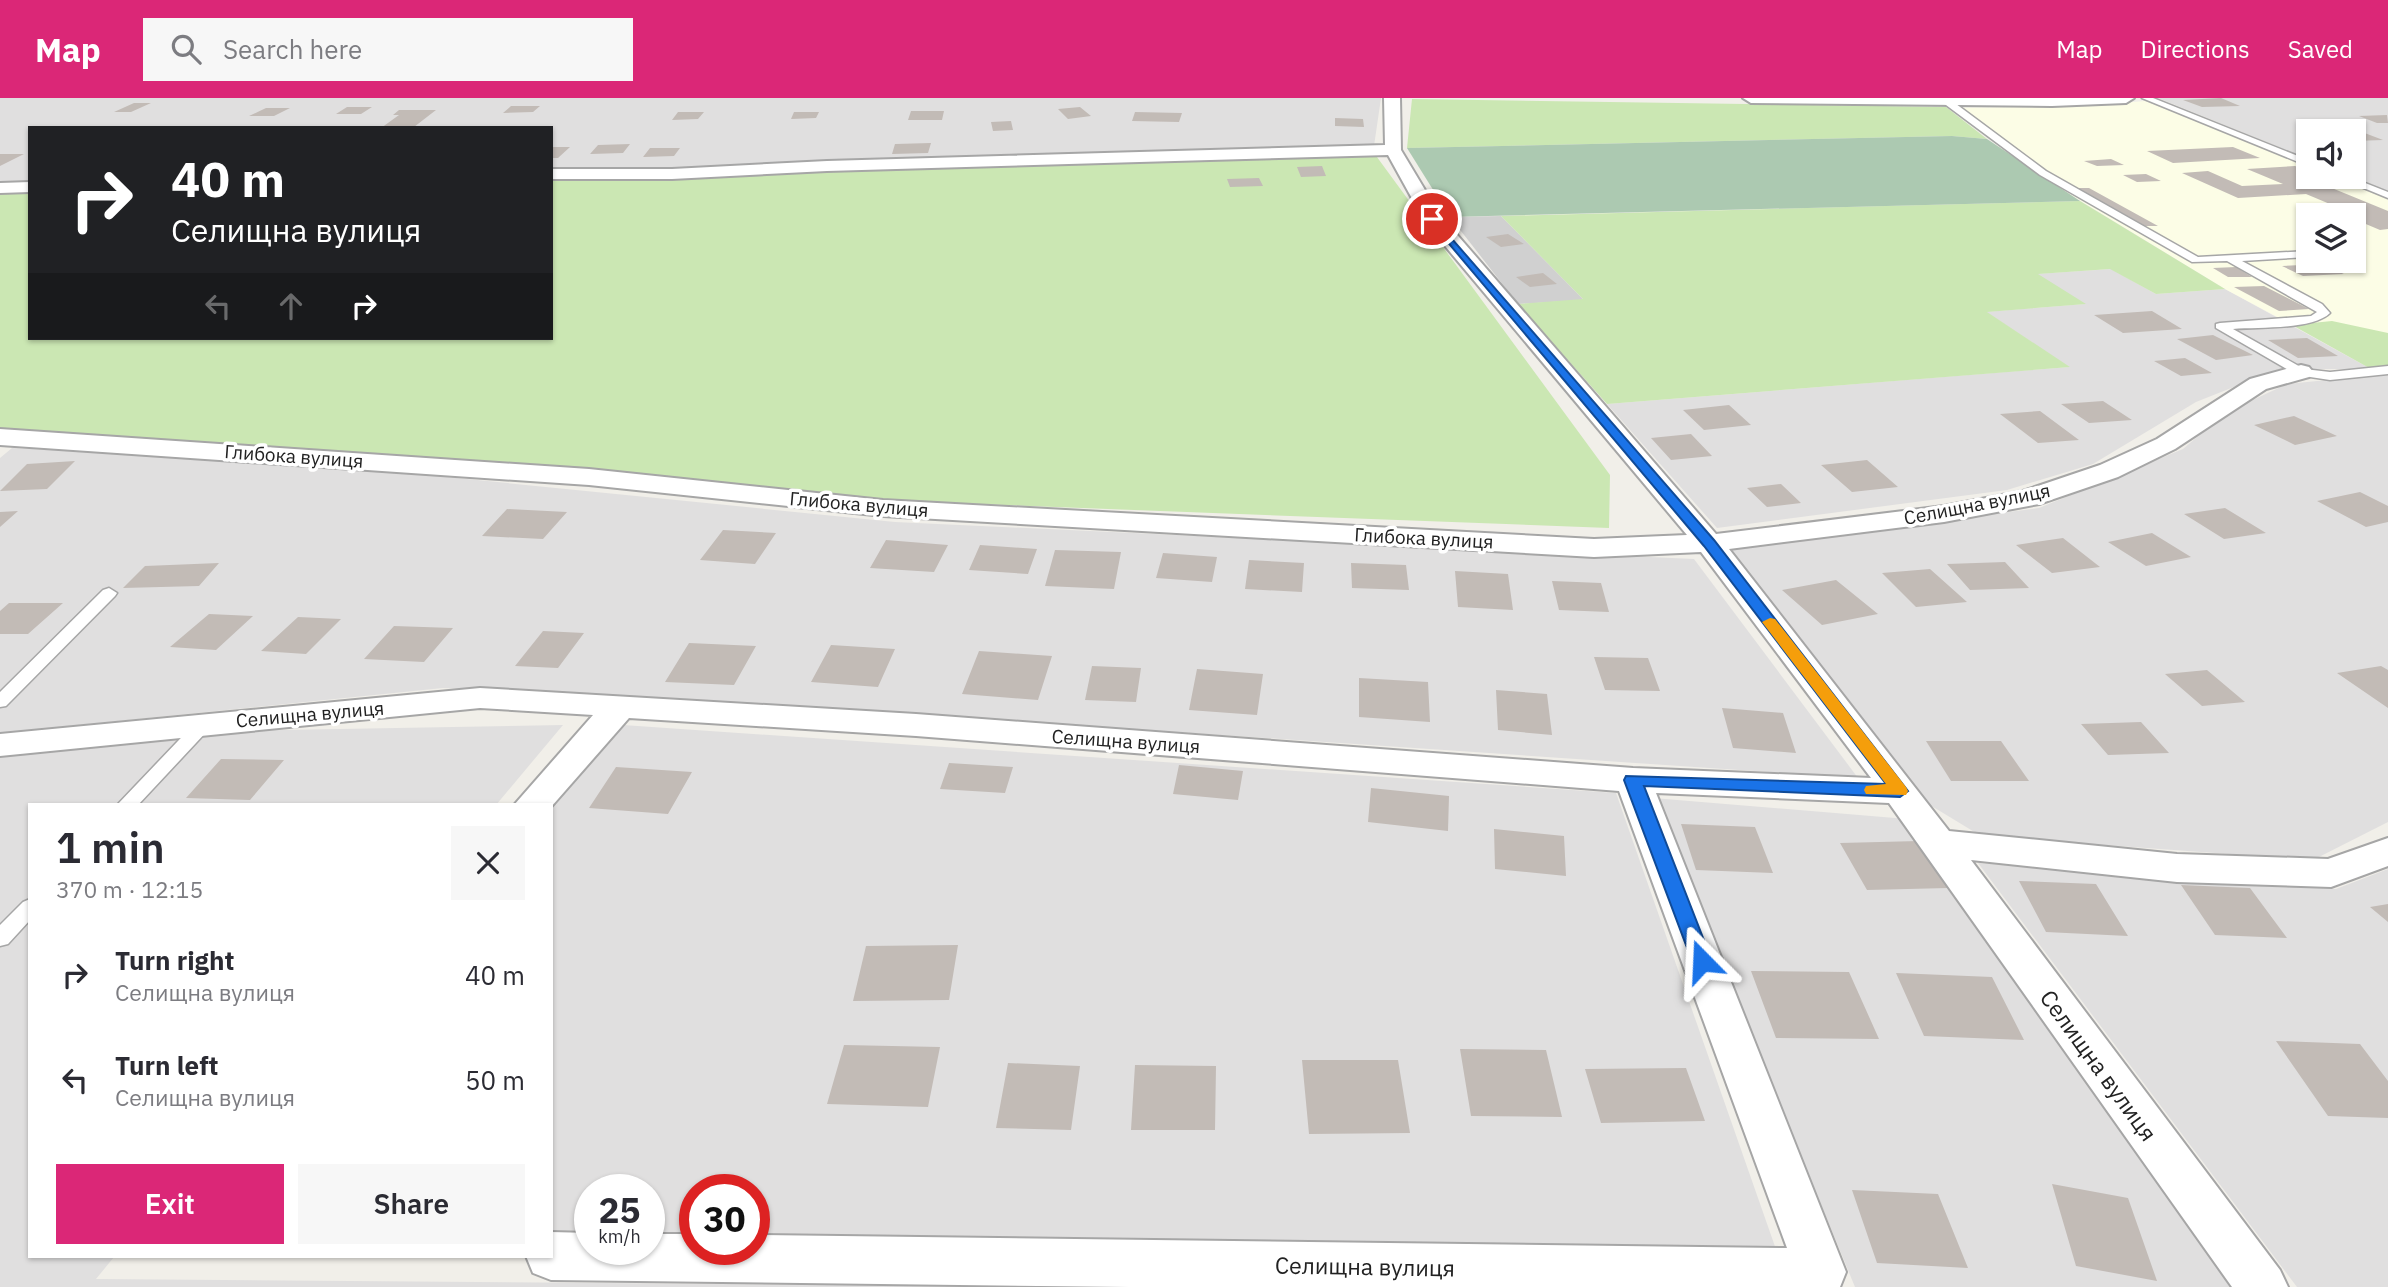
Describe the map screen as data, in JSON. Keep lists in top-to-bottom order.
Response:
{
  "streets": {
    "street": ["Глибока вулиця", "Селищна вулиця"]
  },
  "crossings": [
    ["Глибока вулиця", "Селищна вулиця"]
  ],
  "page": {
    "header": "Map",
    "search": "Search here",
    "nav": ["Map", "Directions", "Saved"],
    "turn": ["40 m", "Селищна вулиця"],
    "heading": ["1 min", "370 m · 12:15"],
    "list": [
      {
        "name": "Turn right",
        "note": "Селищна вулиця",
        "value": "40 m"
      },
      {
        "name": "Turn left",
        "note": "Селищна вулиця",
        "value": "50 m"
      }
    ],
    "buttons": ["Exit", "Share"],
    "speed": "25 km/h",
    "limit": "30"
  }
}
